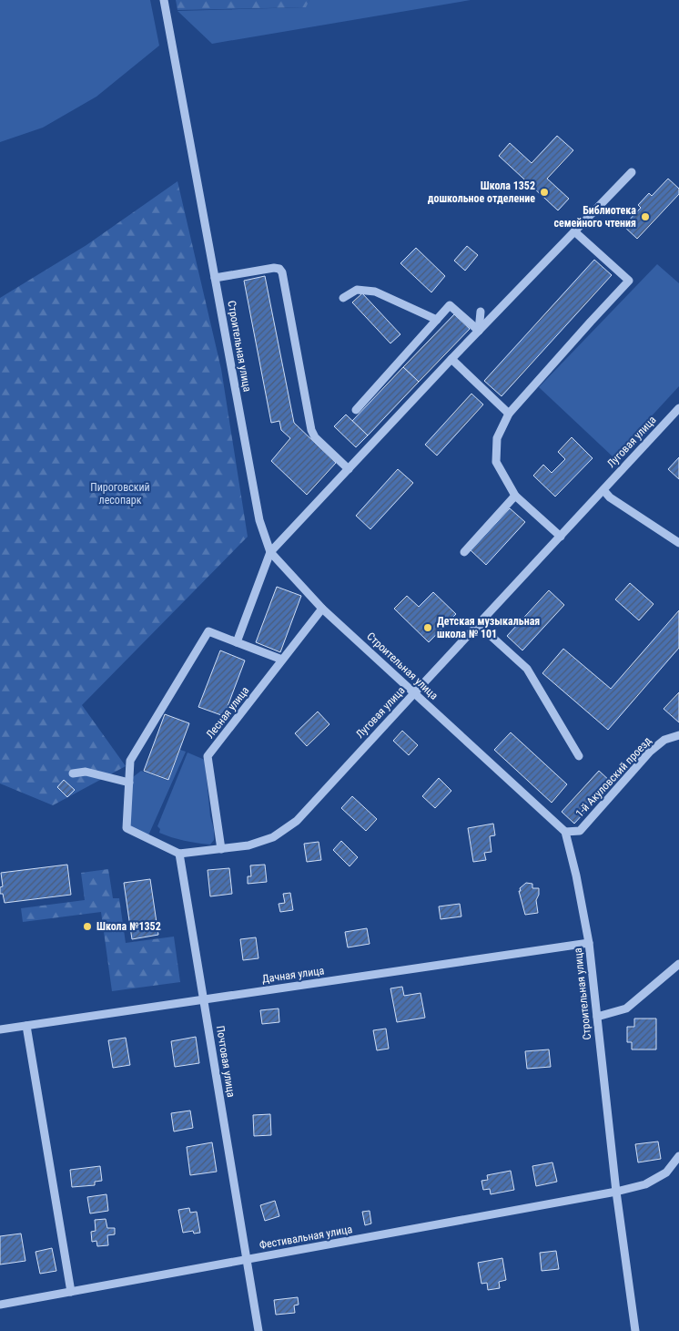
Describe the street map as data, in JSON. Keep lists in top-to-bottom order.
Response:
{
  "streets": {
    "street": [
      "Строительная улица",
      "Луговая улица",
      "Лесная улица",
      "1-й Акуловский проезд",
      "Дачная улица",
      "Почтовая улица",
      "Фестивальная улица"
    ]
  },
  "crossings": [
    ["Строительная улица", "Луговая улица"],
    ["Строительная улица", "Лесная улица"],
    ["Строительная улица", "1-й Акуловский проезд"],
    ["Строительная улица", "Дачная улица"],
    ["Строительная улица", "Фестивальная улица"],
    ["Луговая улица", "Лесная улица"],
    ["Луговая улица", "Почтовая улица"],
    ["Дачная улица", "Почтовая улица"],
    ["Почтовая улица", "Фестивальная улица"]
  ],
  "parks": ["Пироговский лесопарк"],
  "places": [
    "Школа 1352 дошкольное отделение",
    "Библиотека семейного чтения",
    "Детская музыкальная школа № 101",
    "Школа №1352"
  ]
}
